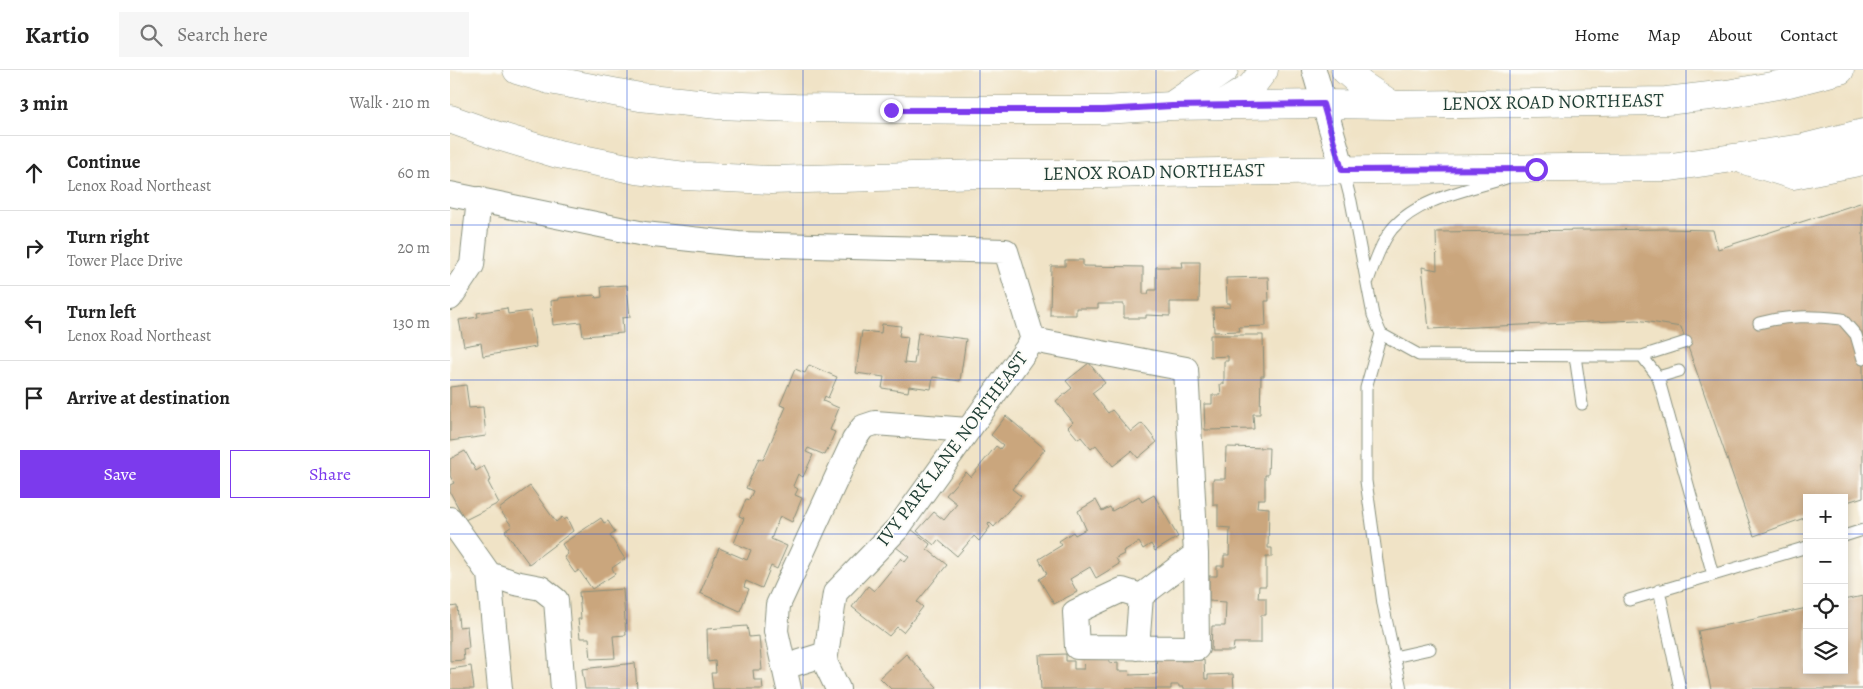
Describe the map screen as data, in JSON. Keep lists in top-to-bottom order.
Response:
{
  "streets": {
    "main road": ["LENOX ROAD NORTHEAST"],
    "street": ["IVY PARK LANE NORTHEAST"]
  },
  "page": {
    "header": "Kartio",
    "search": "Search here",
    "nav": [
      "Home",
      "Map",
      "About",
      "Contact"
    ],
    "heading": ["3 min", "Walk · 210 m"],
    "list": [
      ["Continue", "Lenox Road Northeast", "60 m"],
      ["Turn right", "Tower Place Drive", "20 m"],
      ["Turn left", "Lenox Road Northeast", "130 m"],
      "Arrive at destination"
    ],
    "buttons": ["Save", "Share"],
    "map_buttons": ["+", "−"]
  }
}
